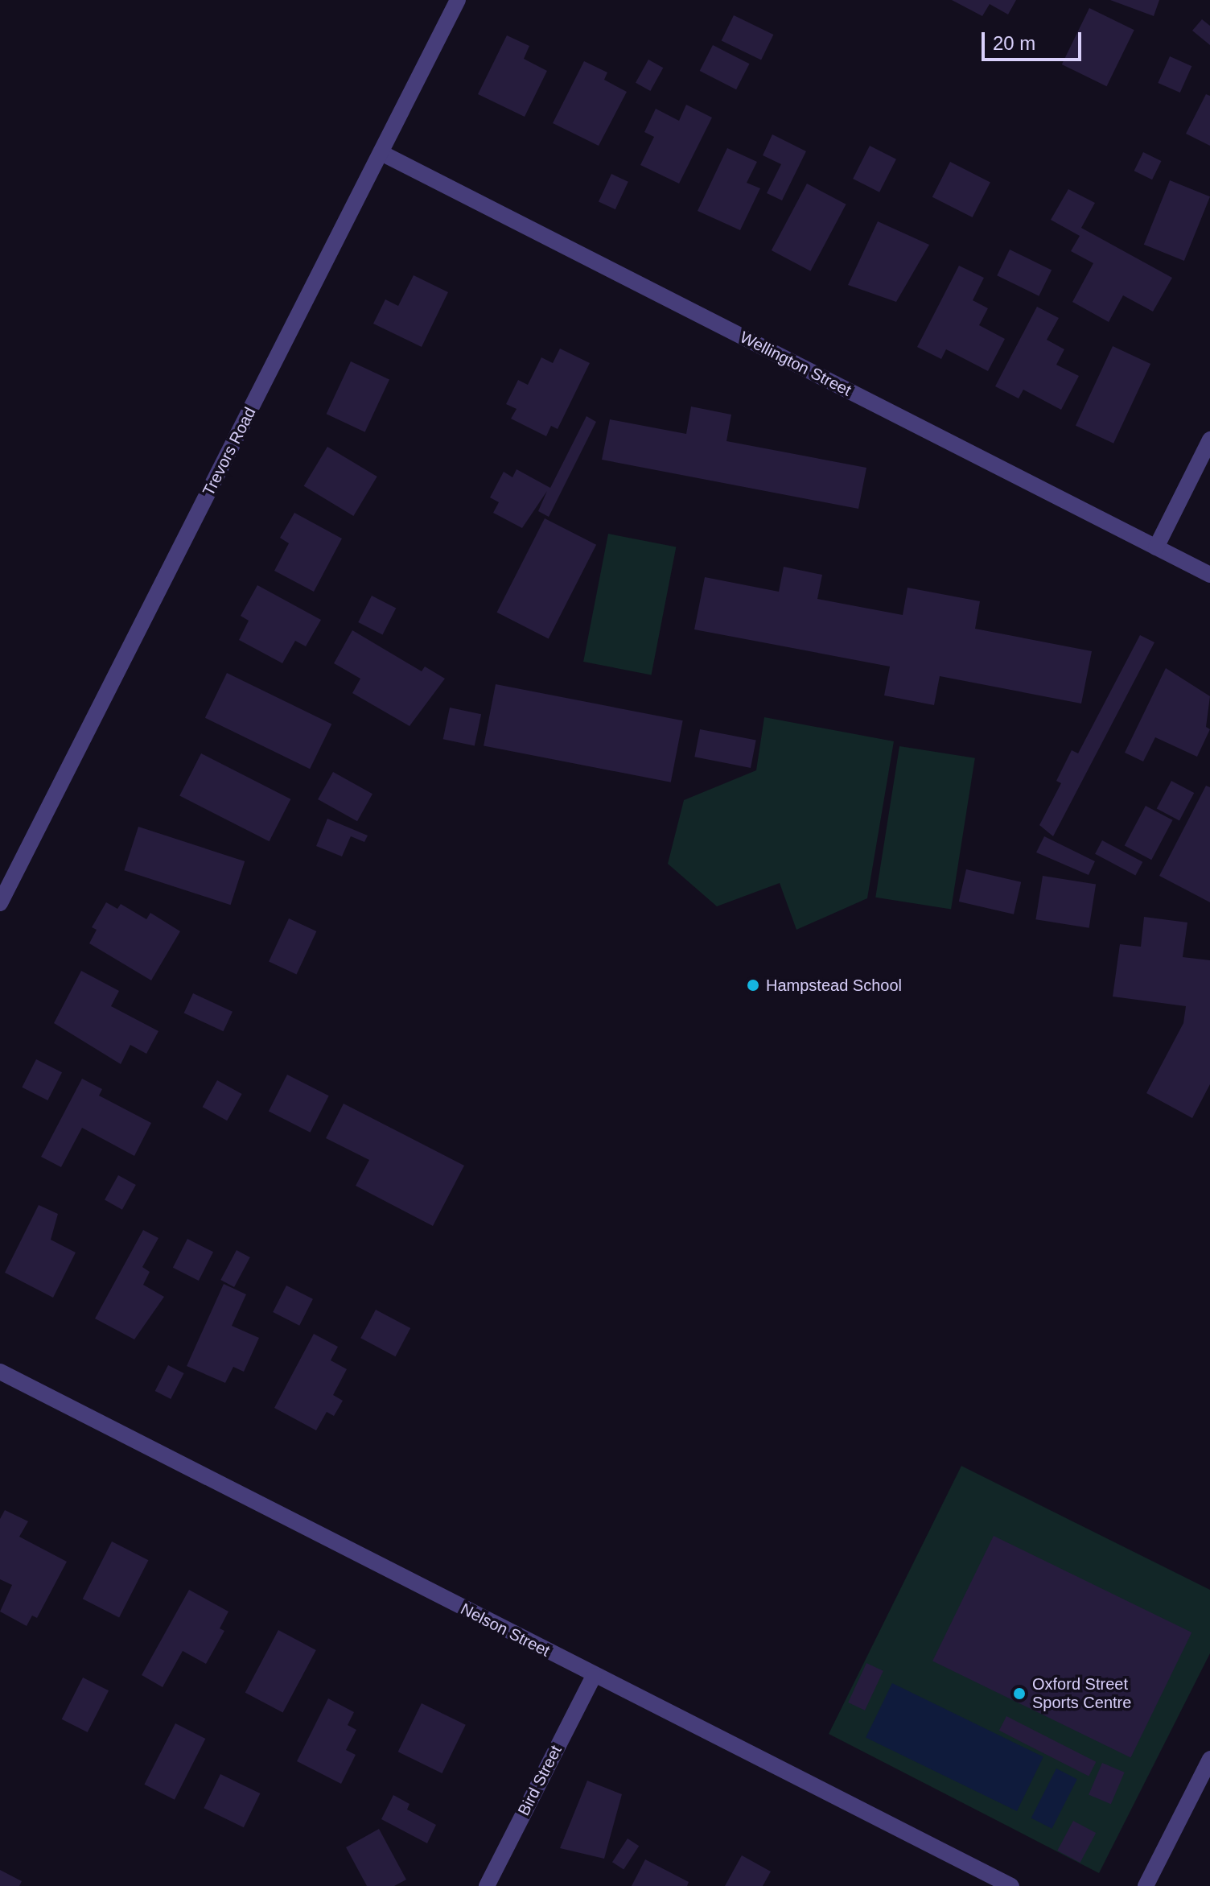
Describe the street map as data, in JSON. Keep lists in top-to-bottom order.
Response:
{
  "streets": {
    "street": [
      "Wellington Street",
      "Trevors Road",
      "Nelson Street",
      "Bird Street"
    ]
  },
  "crossings": [
    ["Wellington Street", "Trevors Road"],
    ["Nelson Street", "Bird Street"]
  ],
  "places": ["Hampstead School", "Oxford Street Sports Centre"],
  "scale_bar": "20 m"
}
